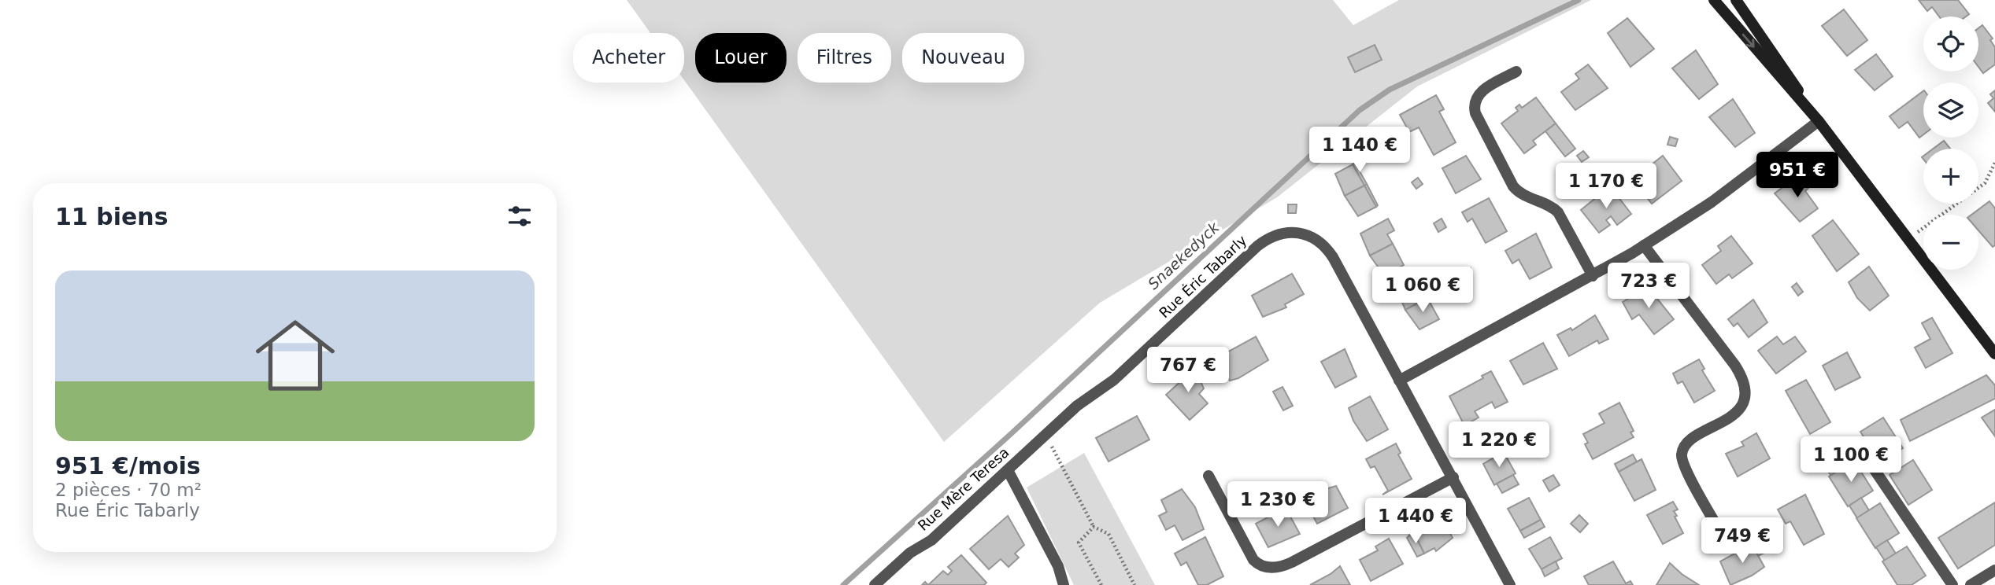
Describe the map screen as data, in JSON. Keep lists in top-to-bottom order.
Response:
{
  "streets": {
    "street": ["Rue Éric Tabarly", "Rue Mère Teresa"]
  },
  "crossings": [
    ["Rue Éric Tabarly", "Rue Mère Teresa"]
  ],
  "water": ["Snaekedyck"],
  "page": {
    "map_buttons": ["+", "−"],
    "chip": [
      "Acheter",
      "Louer",
      "Filtres",
      "Nouveau"
    ],
    "price": [
      "1 140 €",
      "951 €",
      "1 170 €",
      "723 €",
      "1 060 €",
      "767 €",
      "1 220 €",
      "1 100 €",
      "1 230 €",
      "1 440 €",
      "749 €"
    ],
    "heading": "11 biens",
    "list": [
      {
        "name": "951 €/mois",
        "note": "2 pièces · 70 m² · Rue Éric Tabarly"
      }
    ]
  }
}
